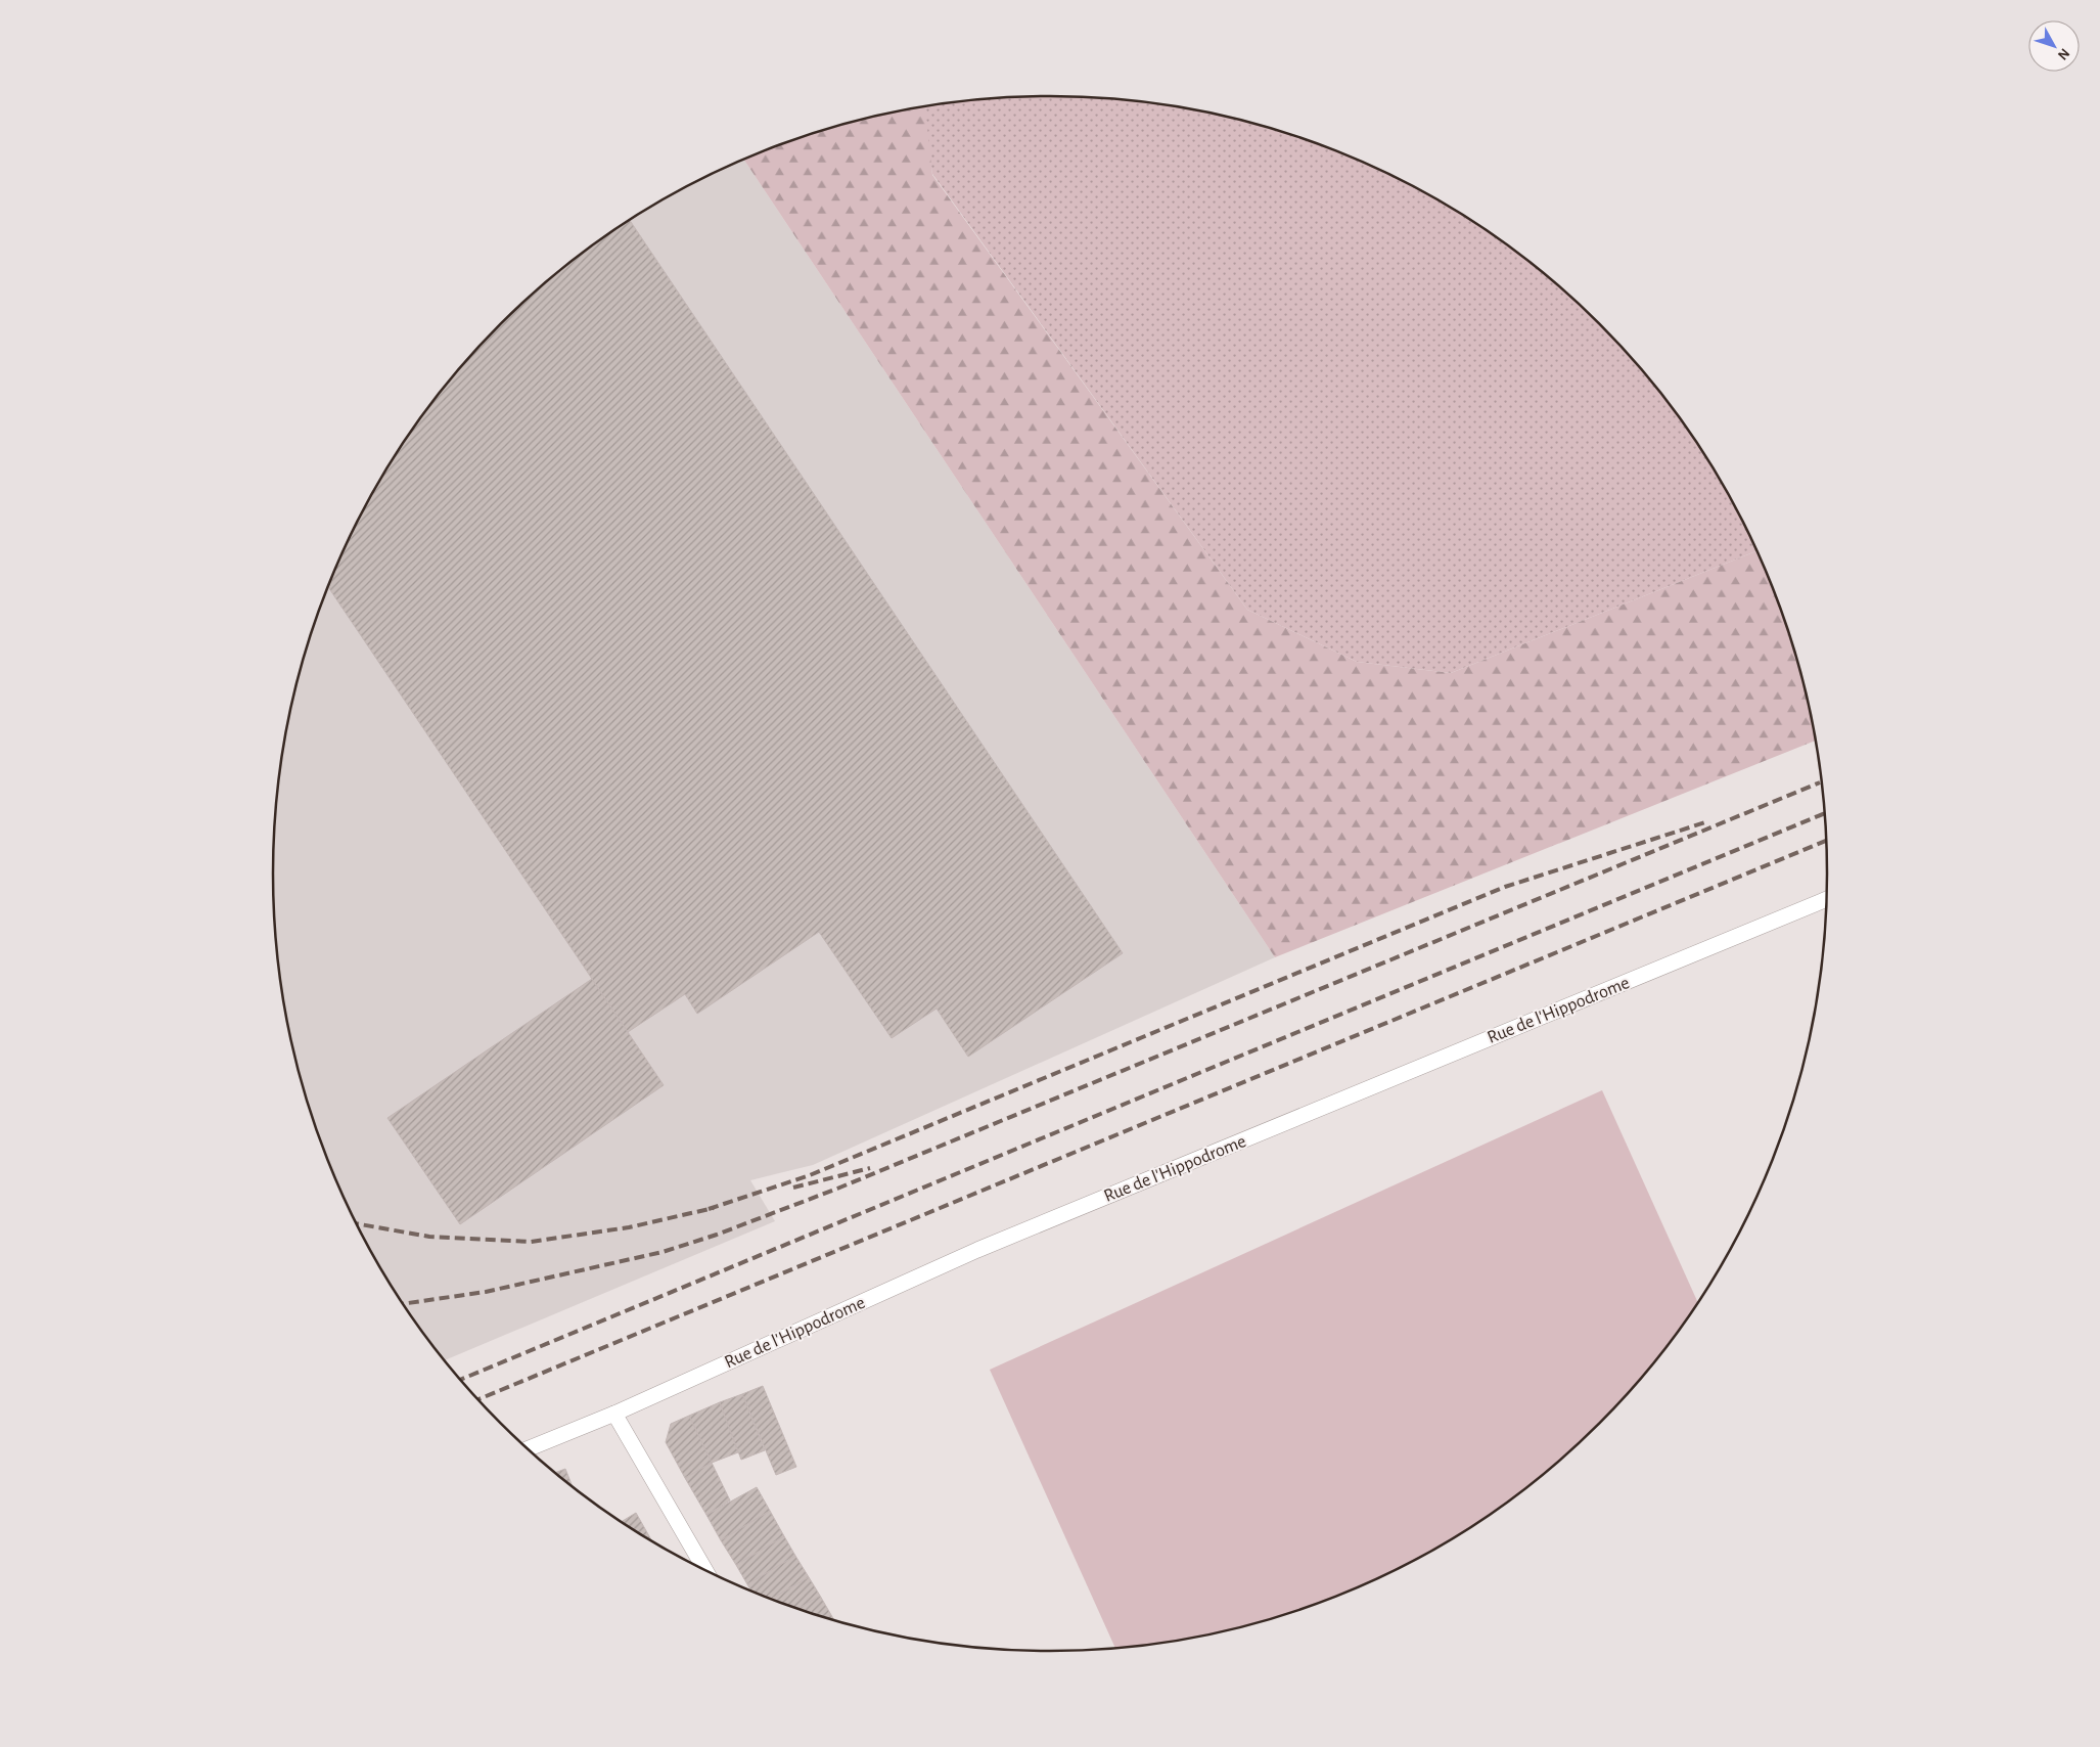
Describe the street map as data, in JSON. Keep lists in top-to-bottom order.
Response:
{
  "streets": {
    "street": ["Rue de l'Hippodrome"]
  },
  "north": "bottom right"
}
